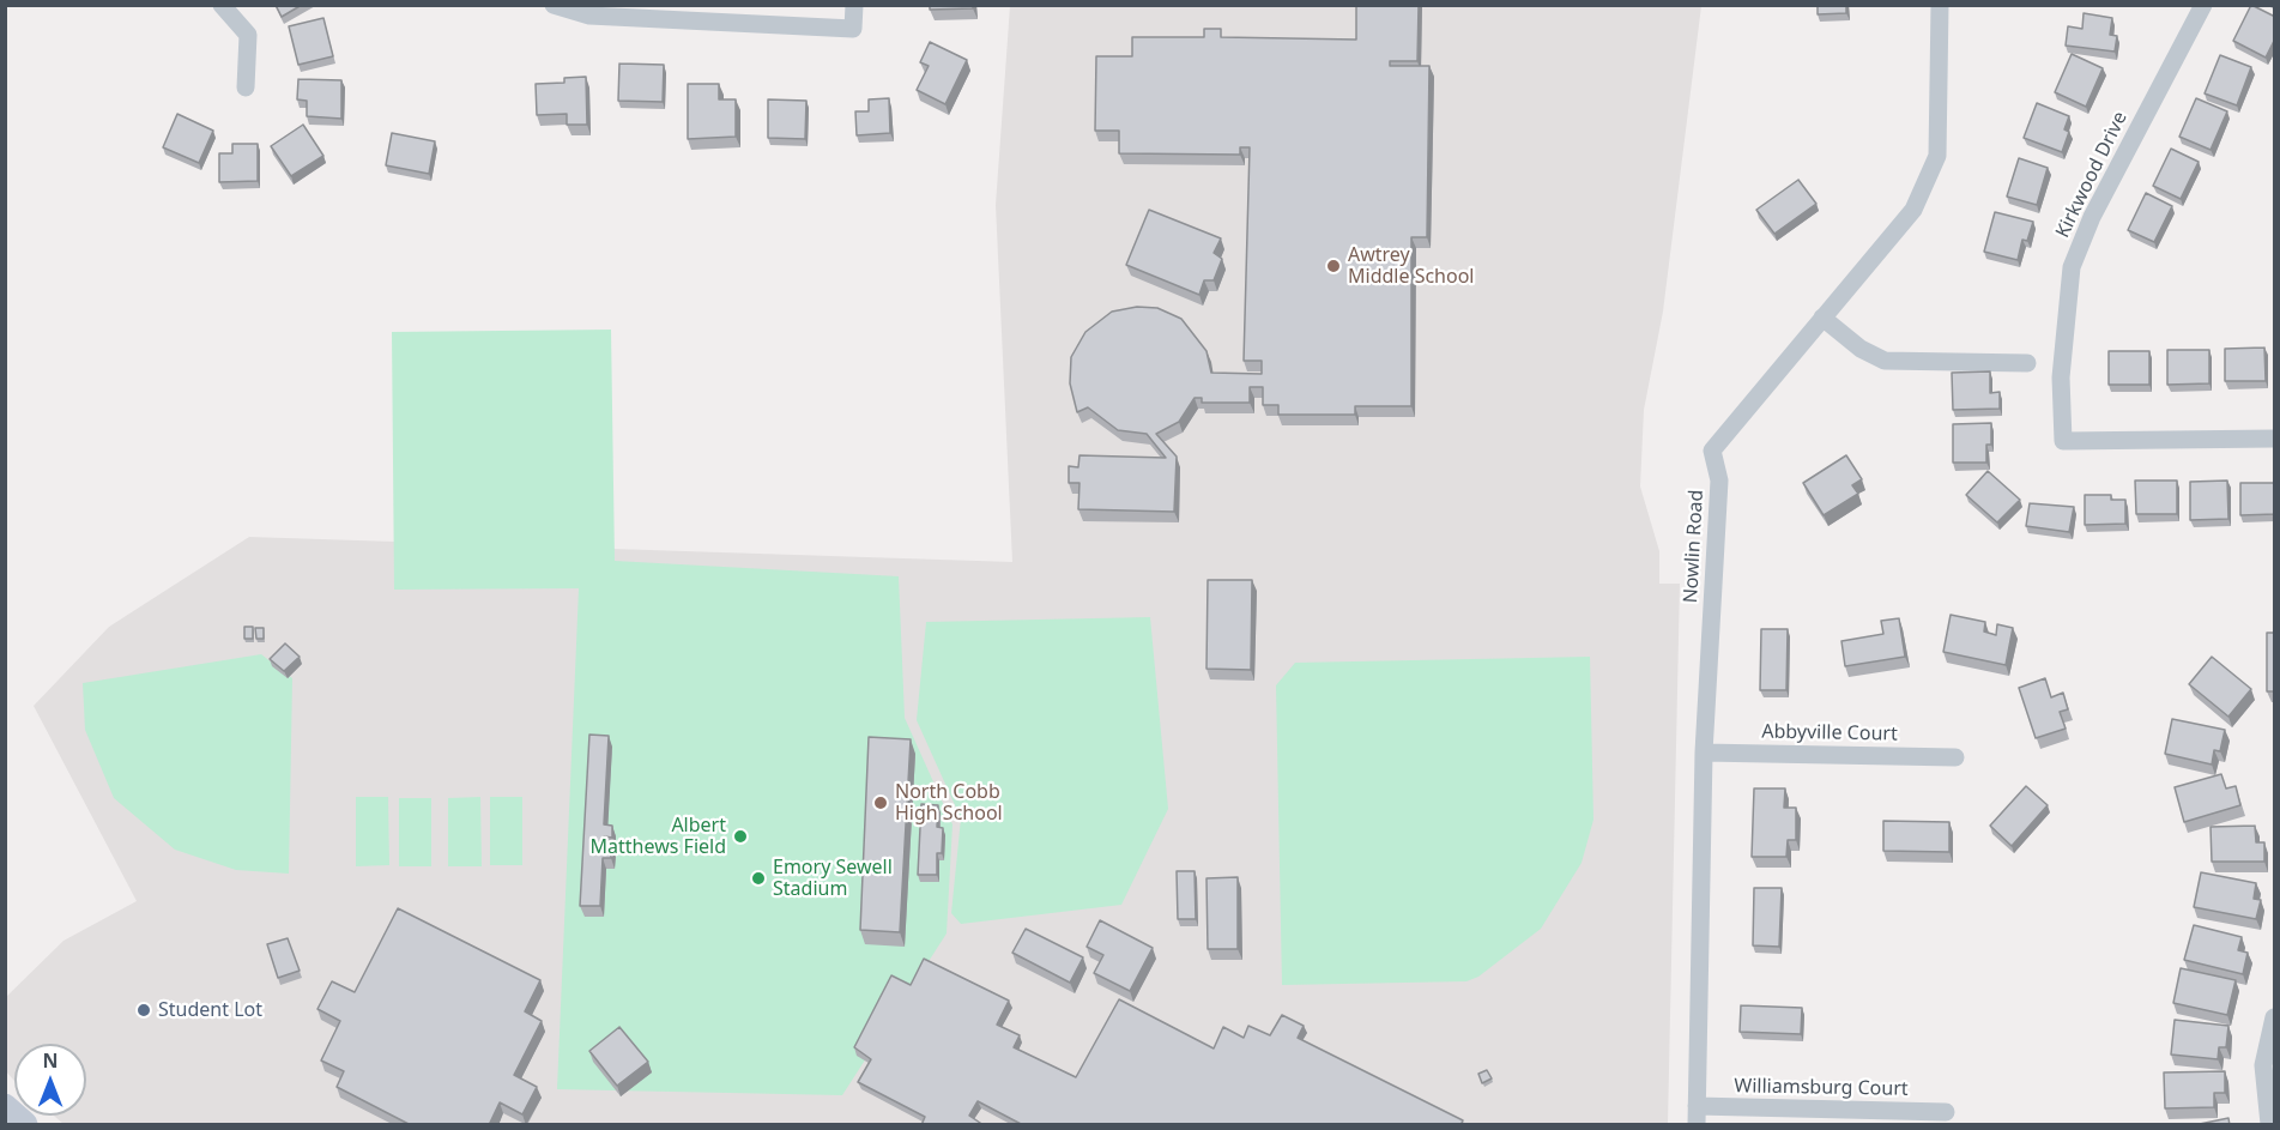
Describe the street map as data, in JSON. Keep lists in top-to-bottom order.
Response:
{
  "streets": {
    "street": [
      "Kirkwood Drive",
      "Nowlin Road",
      "Abbyville Court",
      "Williamsburg Court"
    ]
  },
  "crossings": [
    ["Nowlin Road", "Abbyville Court"],
    ["Nowlin Road", "Williamsburg Court"]
  ],
  "places": [
    "Awtrey Middle School",
    "North Cobb High School",
    "Albert Matthews Field",
    "Emory Sewell Stadium",
    "Student Lot"
  ],
  "north": "top"
}
